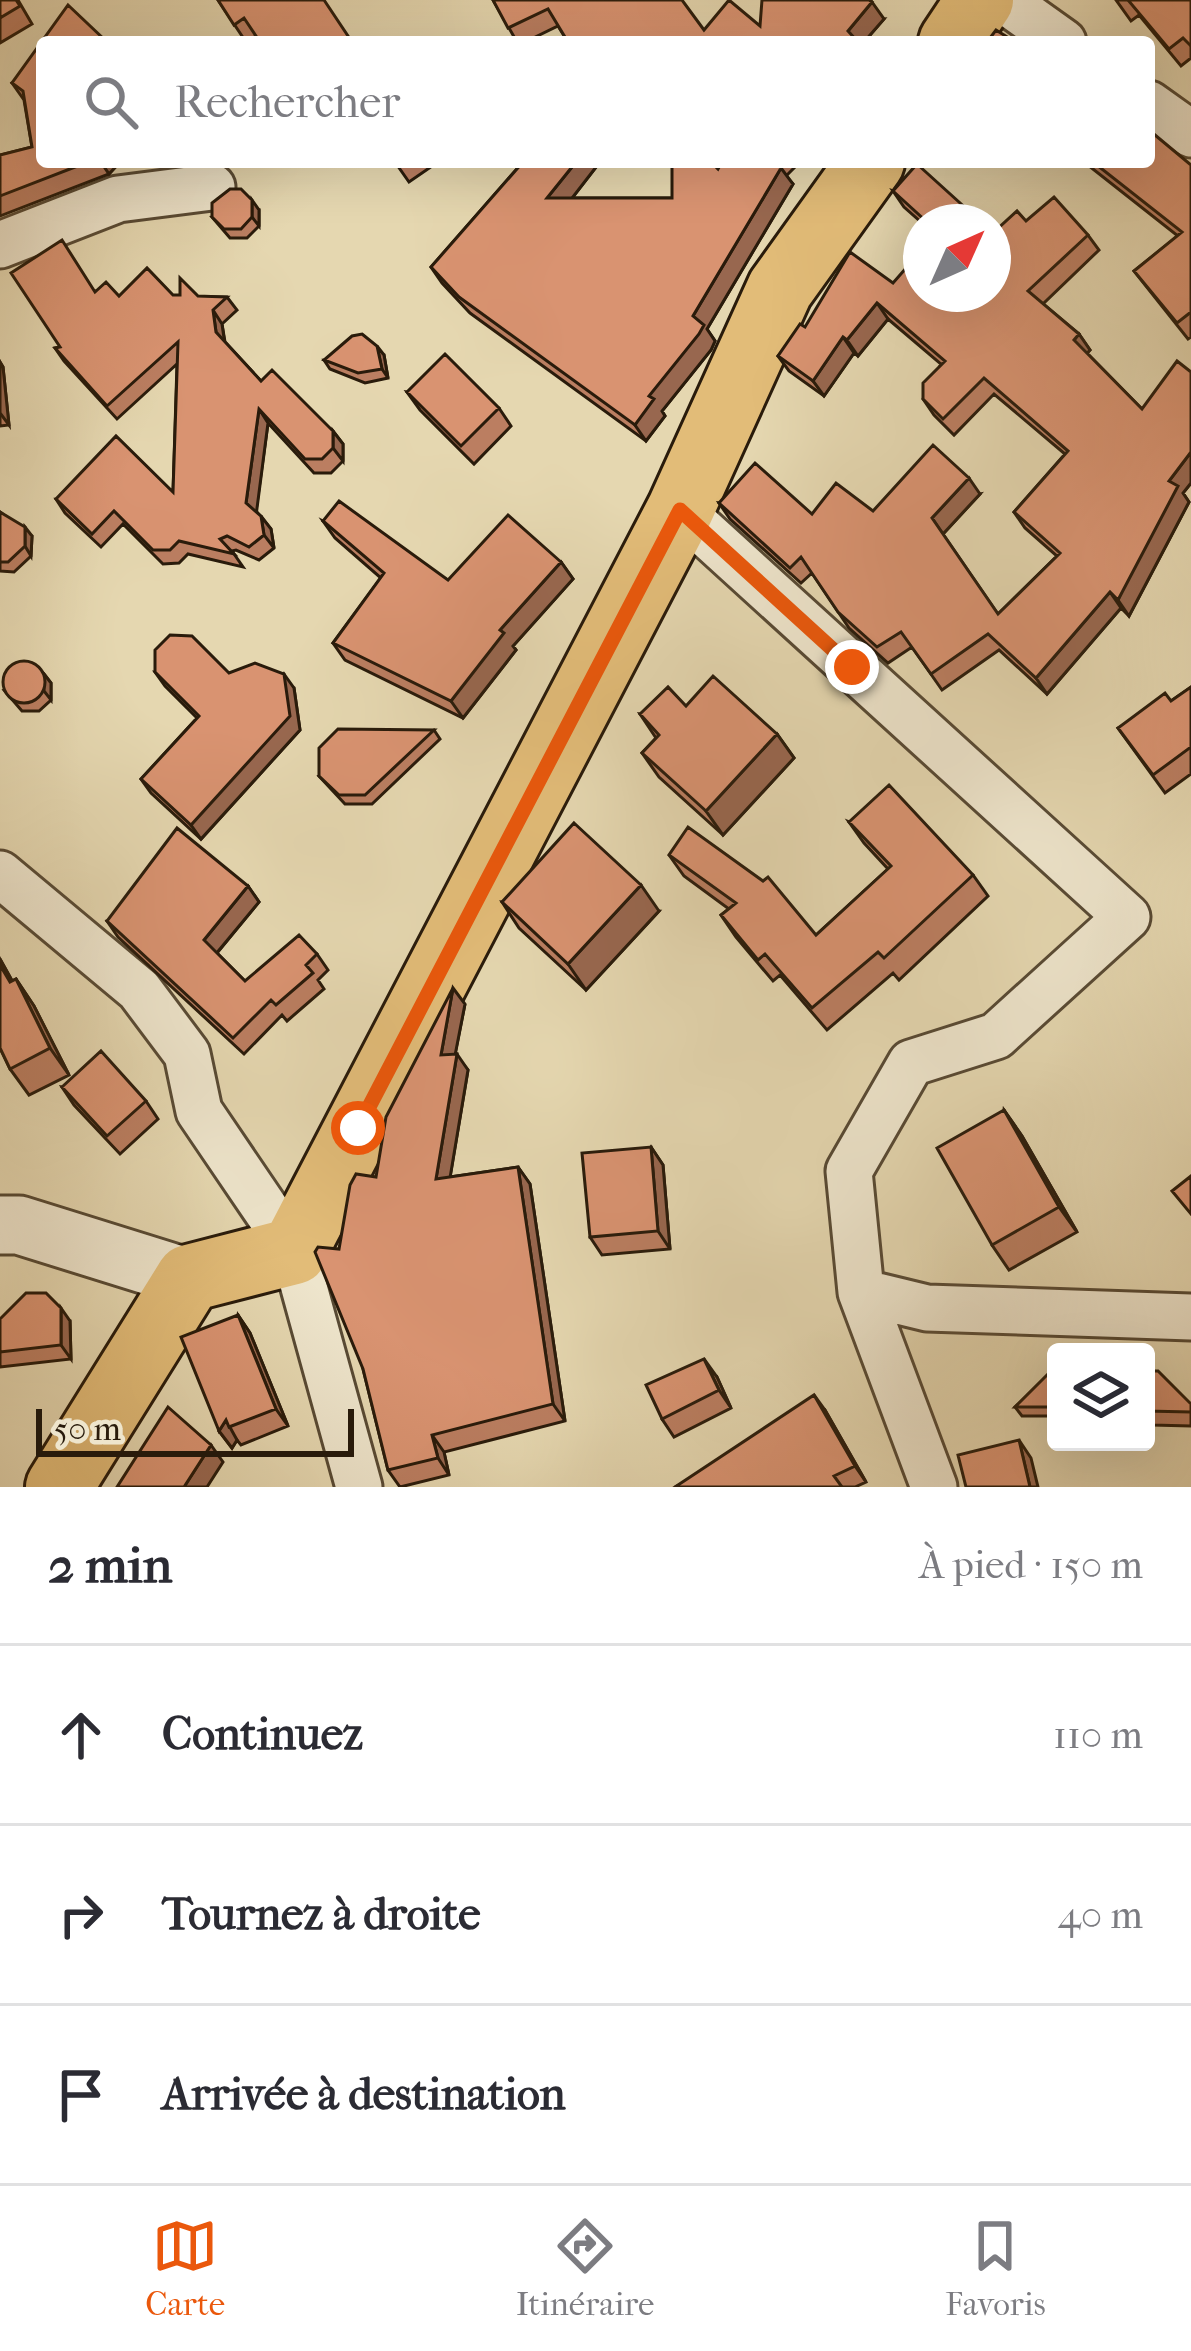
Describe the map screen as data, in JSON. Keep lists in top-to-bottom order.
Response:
{
  "scale_bar": "50 m",
  "north": "top right",
  "page": {
    "search": "Rechercher",
    "scale": "50 m",
    "heading": ["2 min", "À pied · 150 m"],
    "list": [
      ["Continuez", "110 m"],
      ["Tournez à droite", "40 m"],
      "Arrivée à destination"
    ],
    "nav": ["Carte", "Itinéraire", "Favoris"]
  }
}
